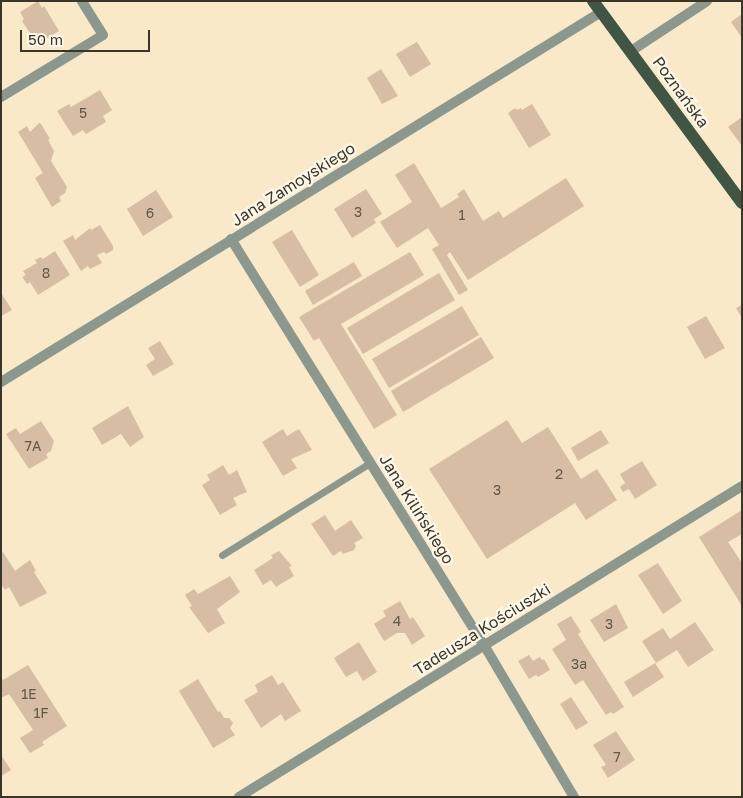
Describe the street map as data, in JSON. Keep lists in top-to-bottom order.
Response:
{
  "streets": {
    "main road": ["Poznańska"],
    "street": ["Jana Zamoyskiego", "Jana Kilińskiego", "Tadeusza Kościuszki"]
  },
  "crossings": [
    ["Poznańska", "Jana Zamoyskiego"],
    ["Jana Zamoyskiego", "Jana Kilińskiego"],
    ["Jana Kilińskiego", "Tadeusza Kościuszki"]
  ],
  "house_numbers": [
    "5",
    "3",
    "6",
    "1",
    "8",
    "7A",
    "2",
    "3",
    "4",
    "3",
    "3a",
    "1E",
    "1F",
    "7"
  ],
  "scale_bar": "50 m"
}
